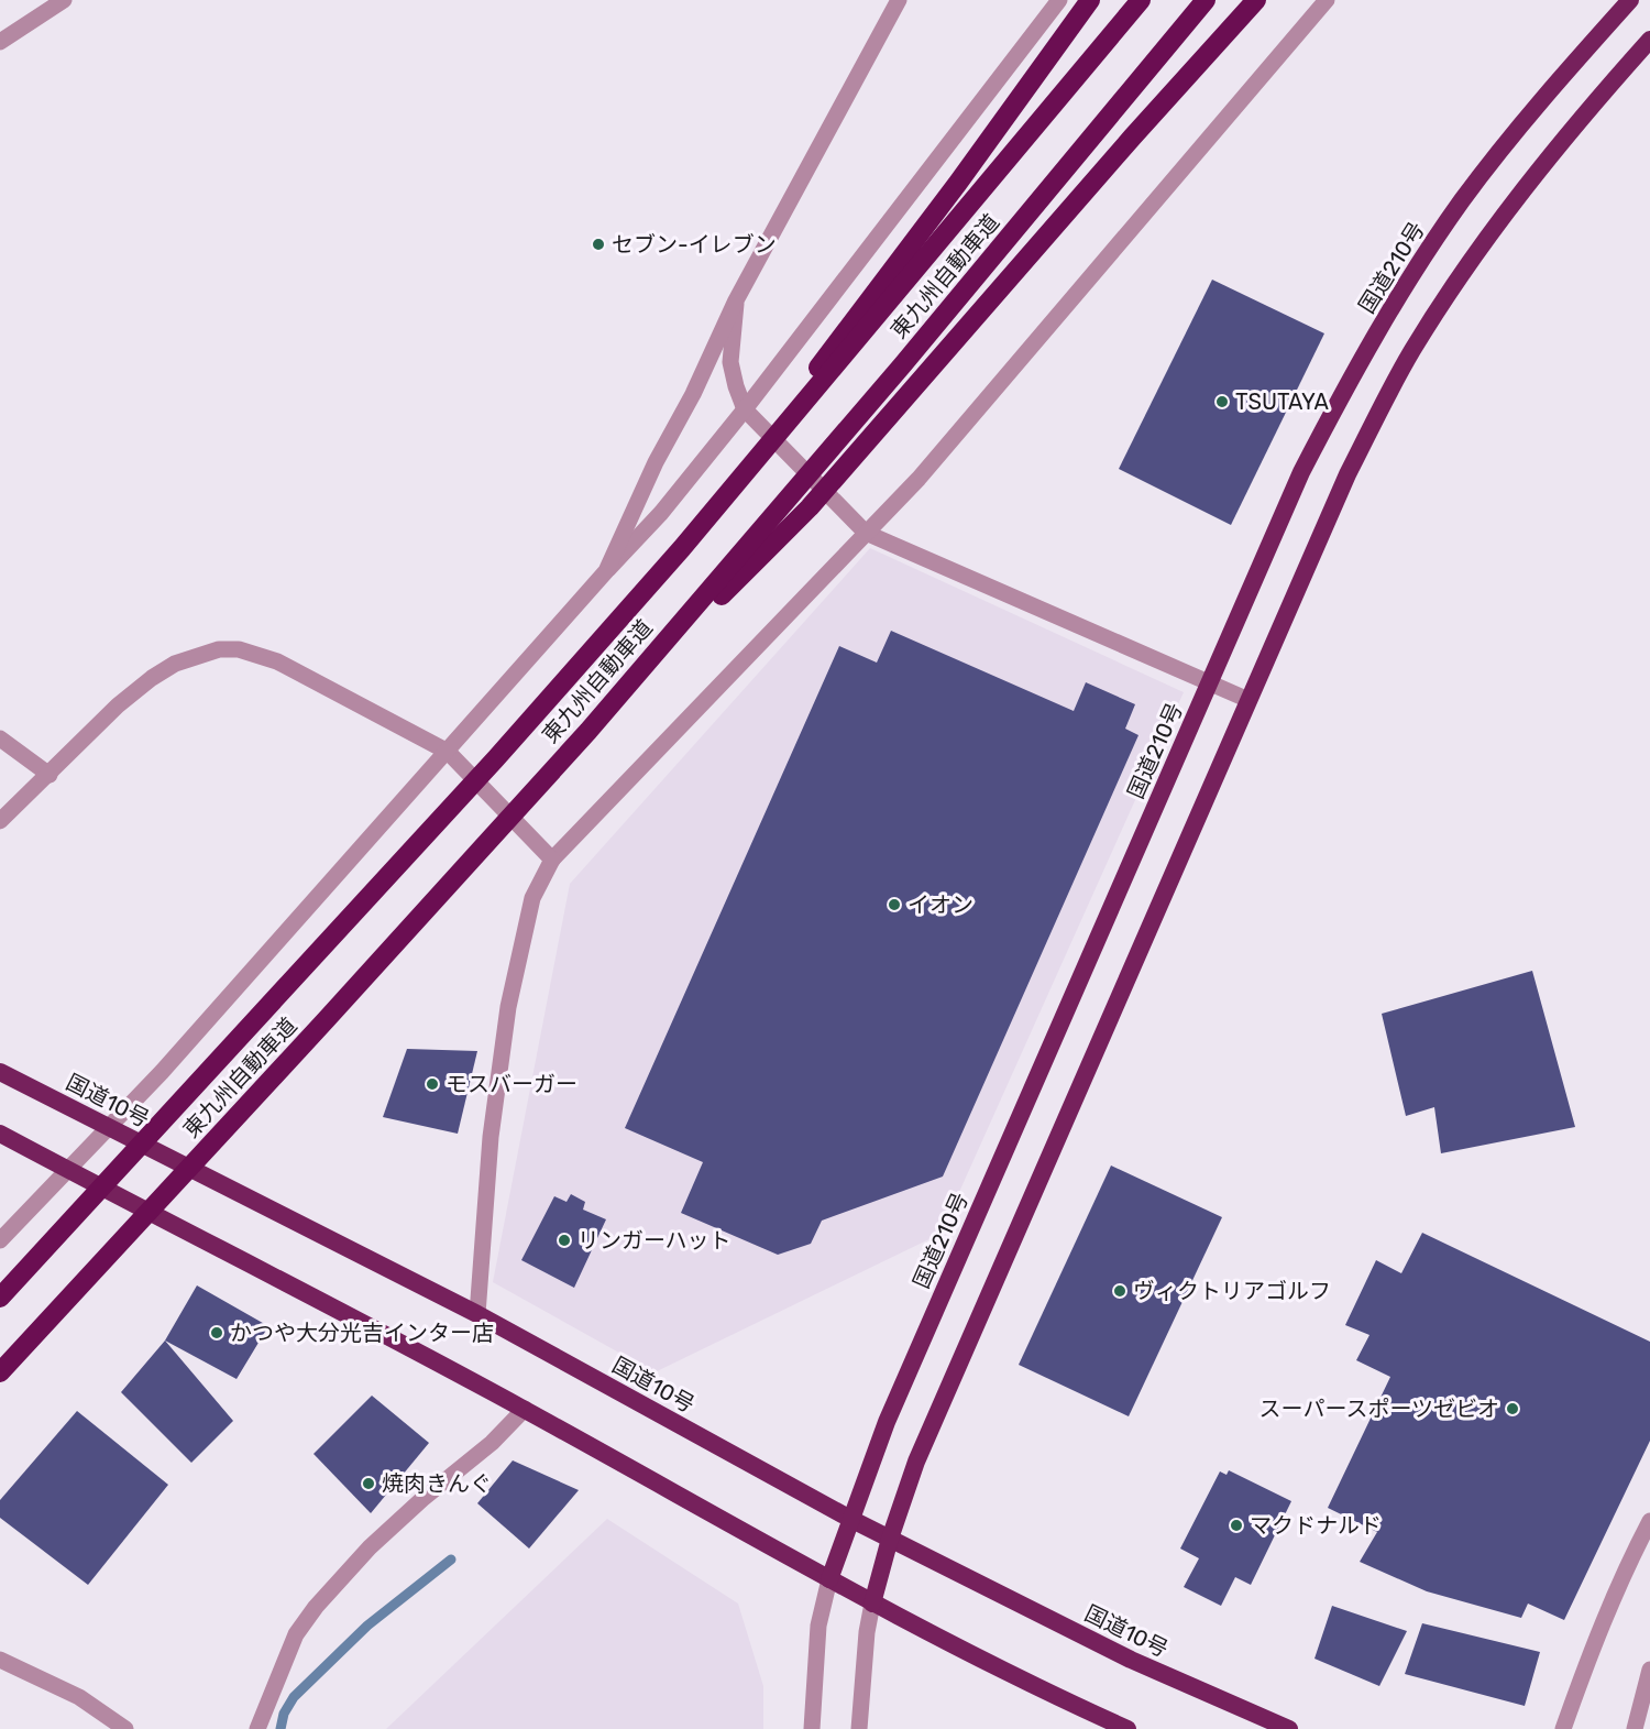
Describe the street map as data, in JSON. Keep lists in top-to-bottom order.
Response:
{
  "streets": {
    "highway": ["国道210号", "東九州自動車道", "国道10号"]
  },
  "crossings": [
    ["国道210号", "国道10号"]
  ],
  "places": [
    "セブン-イレブン",
    "TSUTAYA",
    "イオン",
    "モスバーガー",
    "リンガーハット",
    "ヴィクトリアゴルフ",
    "かつや大分光吉インター店",
    "スーパースポーツゼビオ",
    "焼肉きんぐ",
    "マクドナルド"
  ]
}
